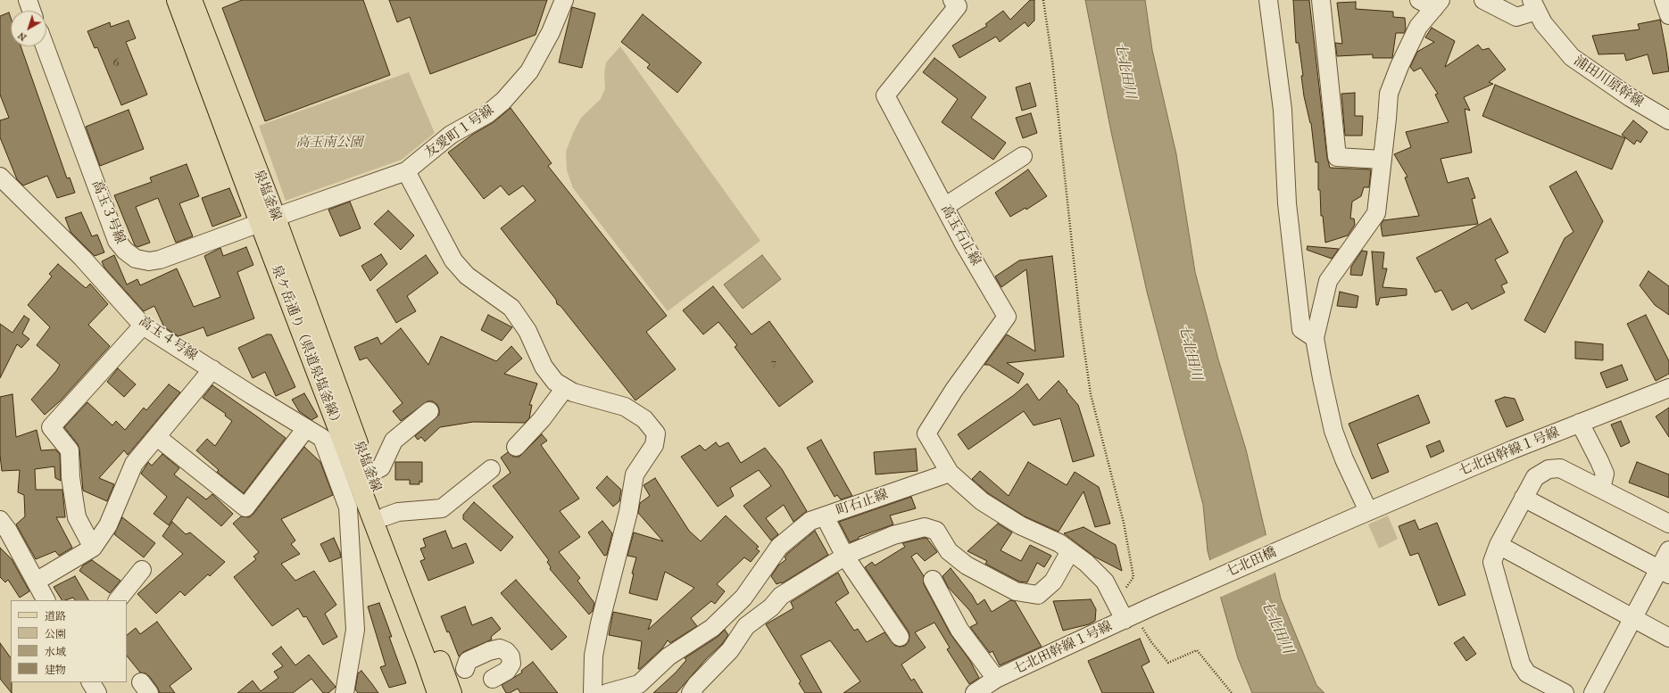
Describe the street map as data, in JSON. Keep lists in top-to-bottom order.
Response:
{
  "streets": {
    "main road": ["泉塩釜線"],
    "street": [
      "浦田川原幹線",
      "友愛町１号線",
      "高玉３号線",
      "高玉石止線",
      "高玉４号線",
      "七北田幹線１号線",
      "町石止線",
      "七北田橋"
    ]
  },
  "crossings": [
    ["友愛町１号線", "泉塩釜線"],
    ["友愛町１号線", "高玉３号線"],
    ["泉塩釜線", "高玉３号線"],
    ["泉塩釜線", "高玉４号線"],
    ["高玉石止線", "町石止線"],
    ["七北田幹線１号線", "七北田橋"]
  ],
  "water": ["七北田川"],
  "parks": ["高玉南公園"],
  "house_numbers": ["6", "7"],
  "legend": [
    "道路",
    "公園",
    "水域",
    "建物"
  ],
  "north": "bottom left"
}
